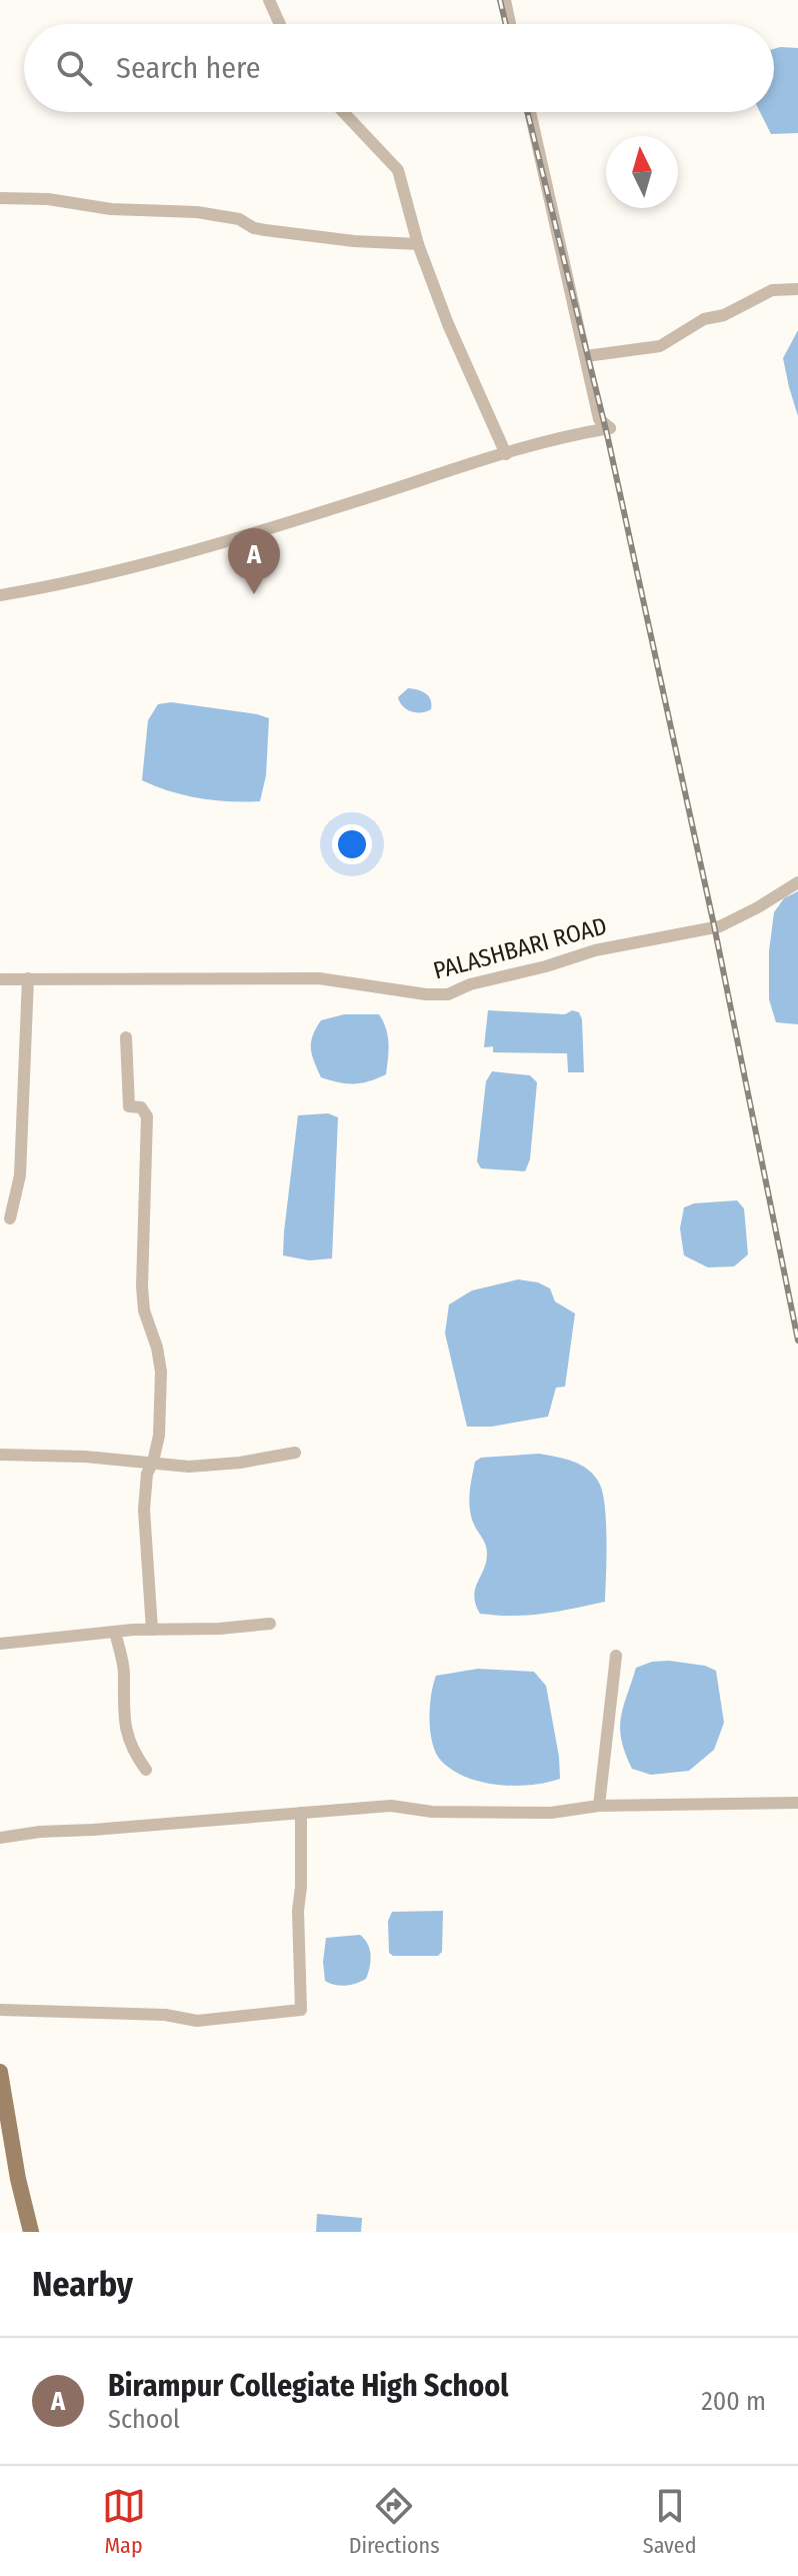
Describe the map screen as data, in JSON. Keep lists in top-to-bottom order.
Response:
{
  "streets": {
    "street": ["PALASHBARI ROAD"]
  },
  "north": "top",
  "page": {
    "search": "Search here",
    "pins": "A",
    "heading": "Nearby",
    "list": [
      {
        "mark": "A",
        "name": "Birampur Collegiate High School",
        "note": "School",
        "value": "200 m"
      }
    ],
    "nav": ["Map", "Directions", "Saved"]
  }
}
